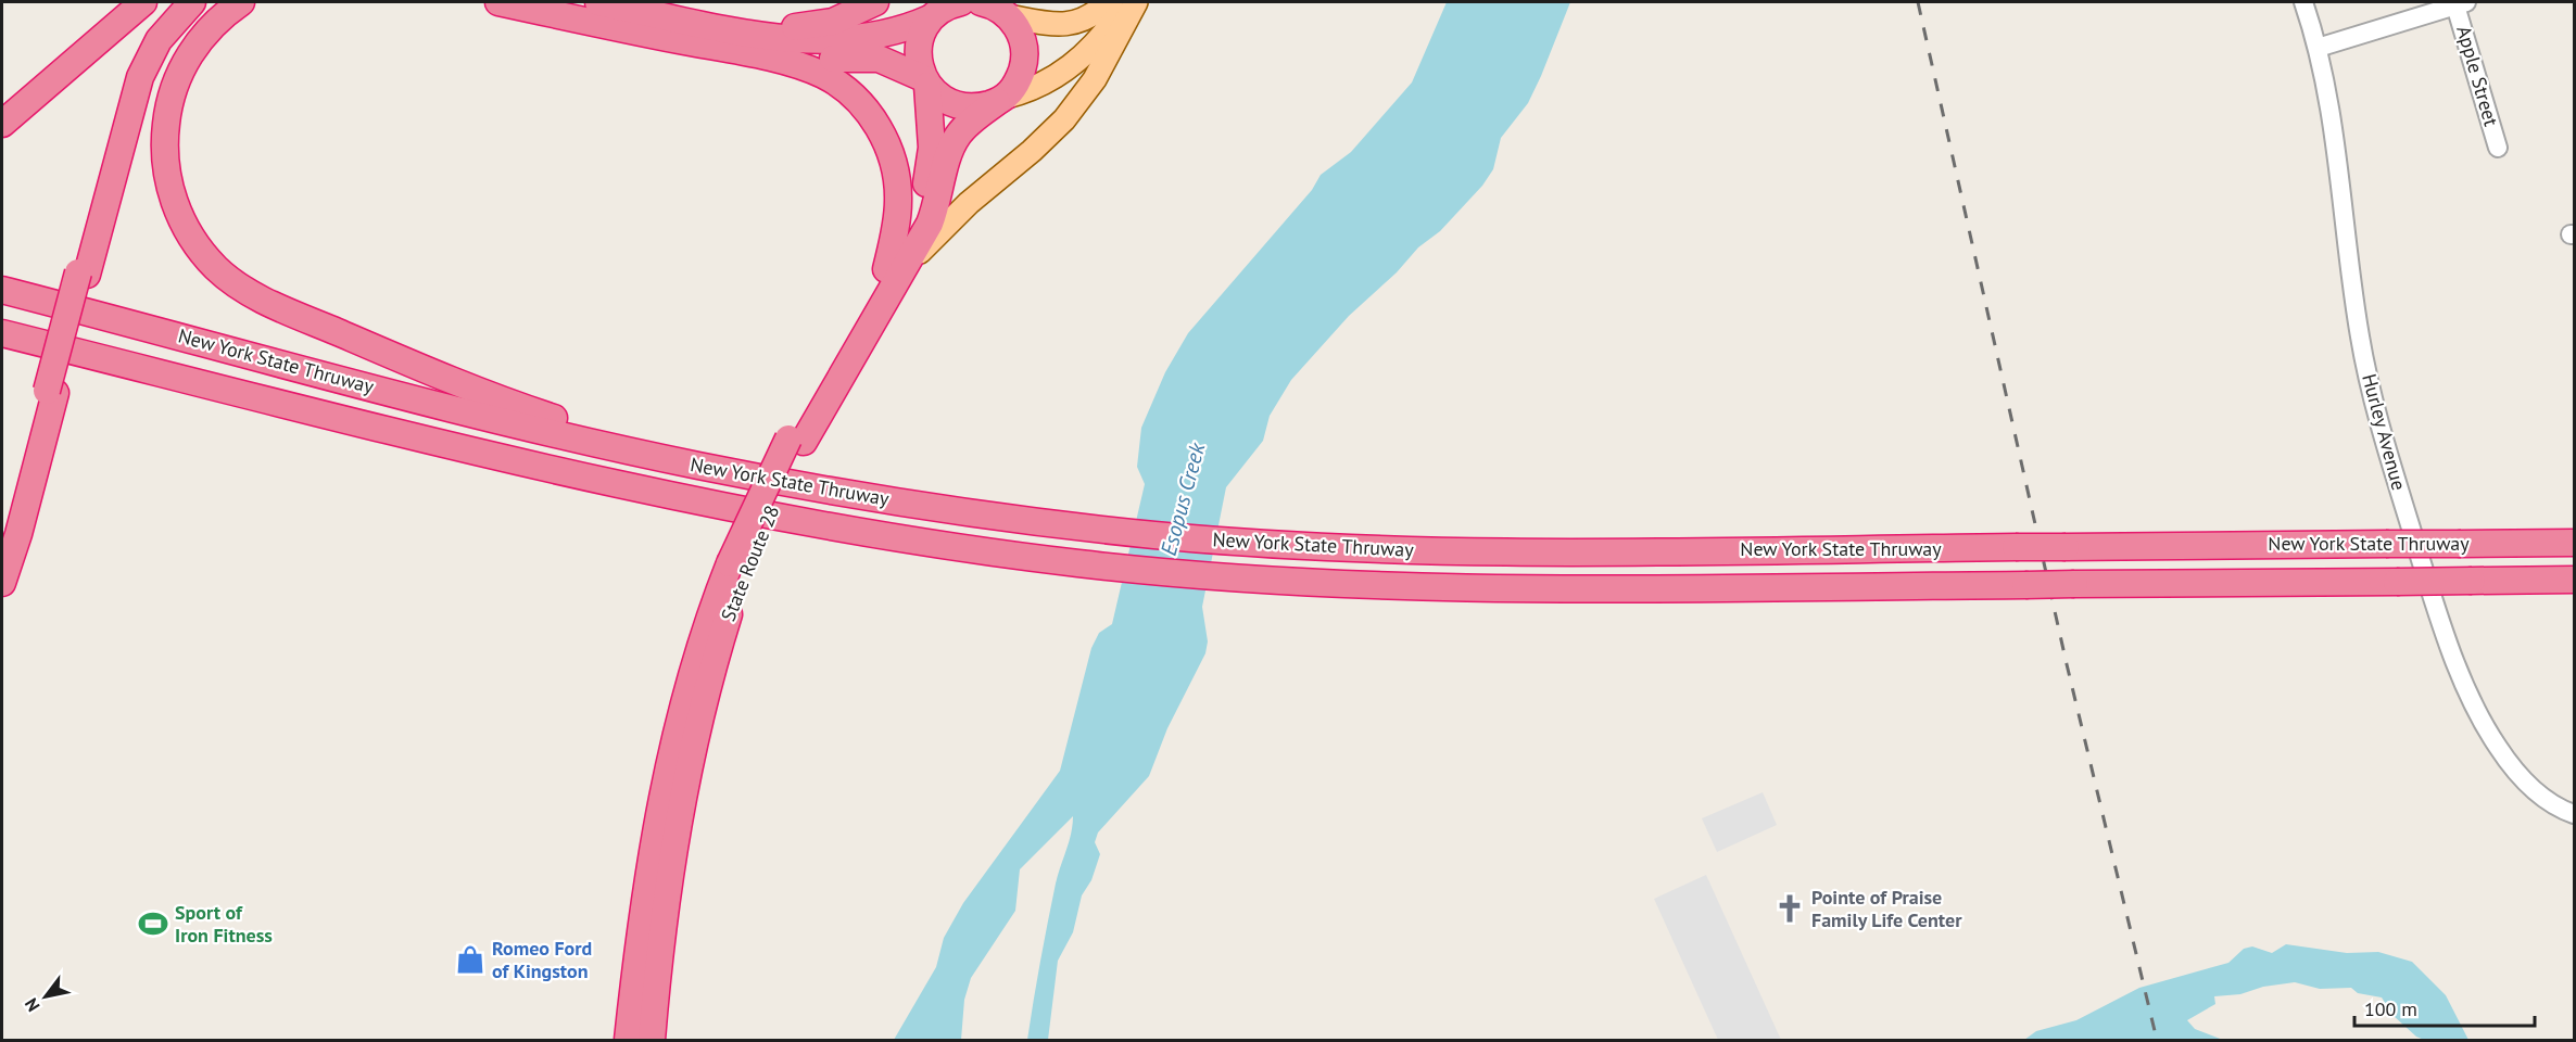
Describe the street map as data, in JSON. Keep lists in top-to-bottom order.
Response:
{
  "streets": {
    "highway": ["New York State Thruway", "State Route 28"],
    "street": ["Apple Street", "Hurley Avenue"]
  },
  "water": ["Esopus Creek"],
  "places": {
    "church": ["Pointe of Praise Family Life Center"],
    "sports": ["Sport of Iron Fitness"],
    "shop": ["Romeo Ford of Kingston"]
  },
  "scale_bar": "100 m",
  "north": "bottom left"
}
